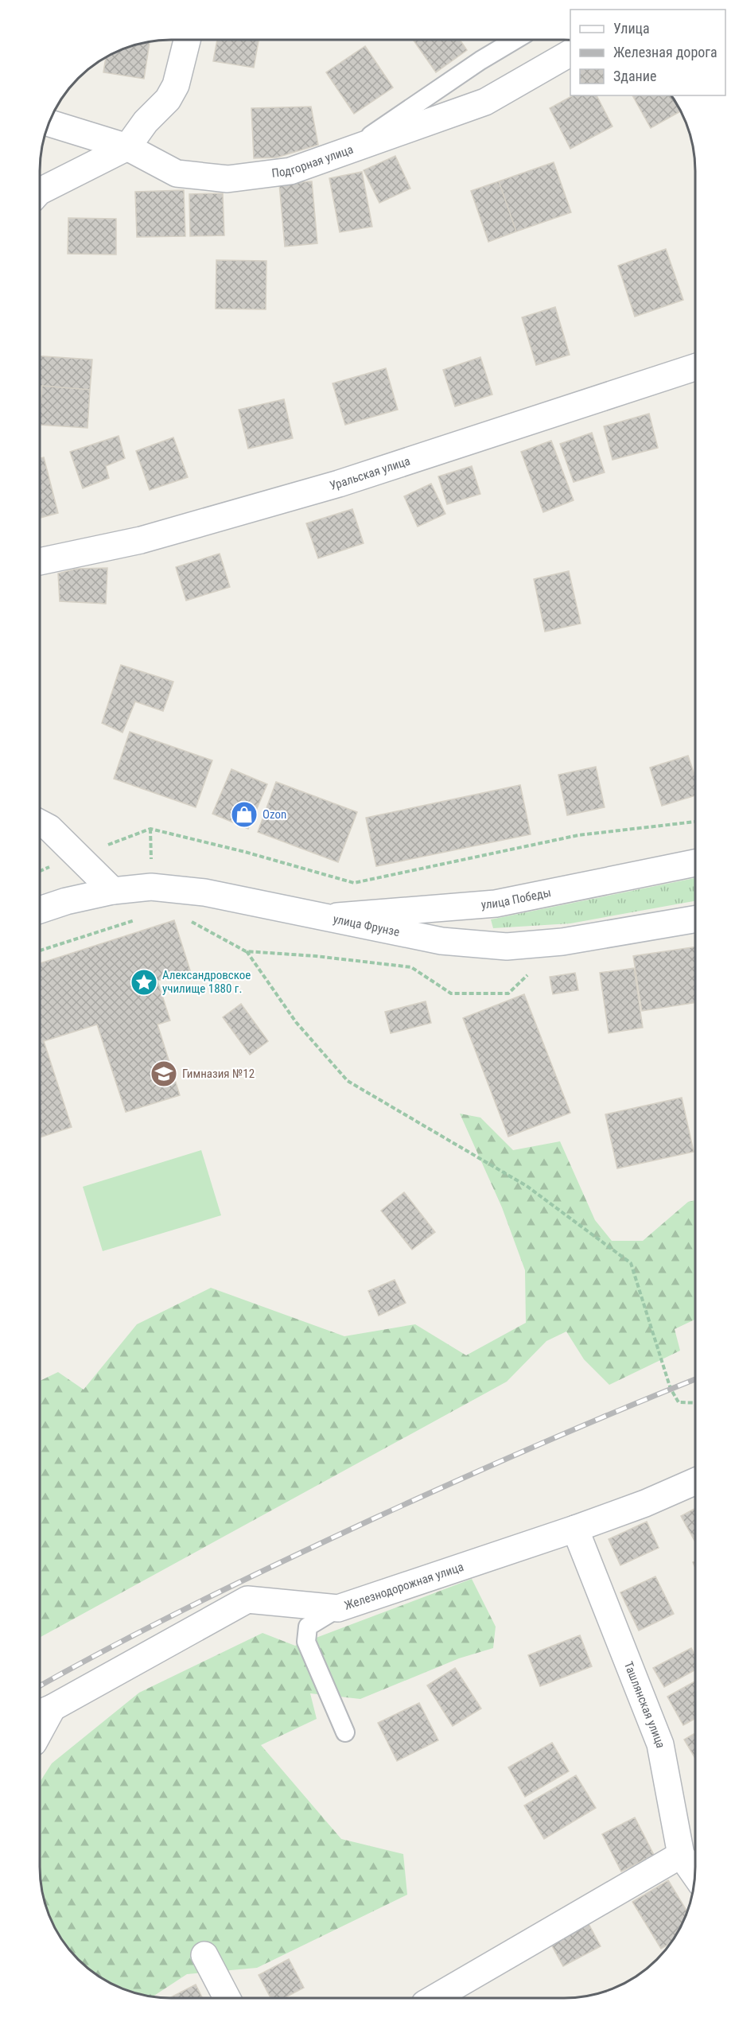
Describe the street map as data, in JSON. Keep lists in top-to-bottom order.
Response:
{
  "streets": {
    "street": [
      "Подгорная улица",
      "Уральская улица",
      "улица Победы",
      "улица Фрунзе",
      "Железнодорожная улица",
      "Ташлянская улица"
    ]
  },
  "crossings": [
    ["улица Победы", "улица Фрунзе"],
    ["Железнодорожная улица", "Ташлянская улица"]
  ],
  "places": {
    "shop": ["Ozon"],
    "place": ["Александровское училище 1880 г."],
    "school or university": ["Гимназия №12"]
  },
  "legend": ["Улица", "Железная дорога", "Здание"]
}
